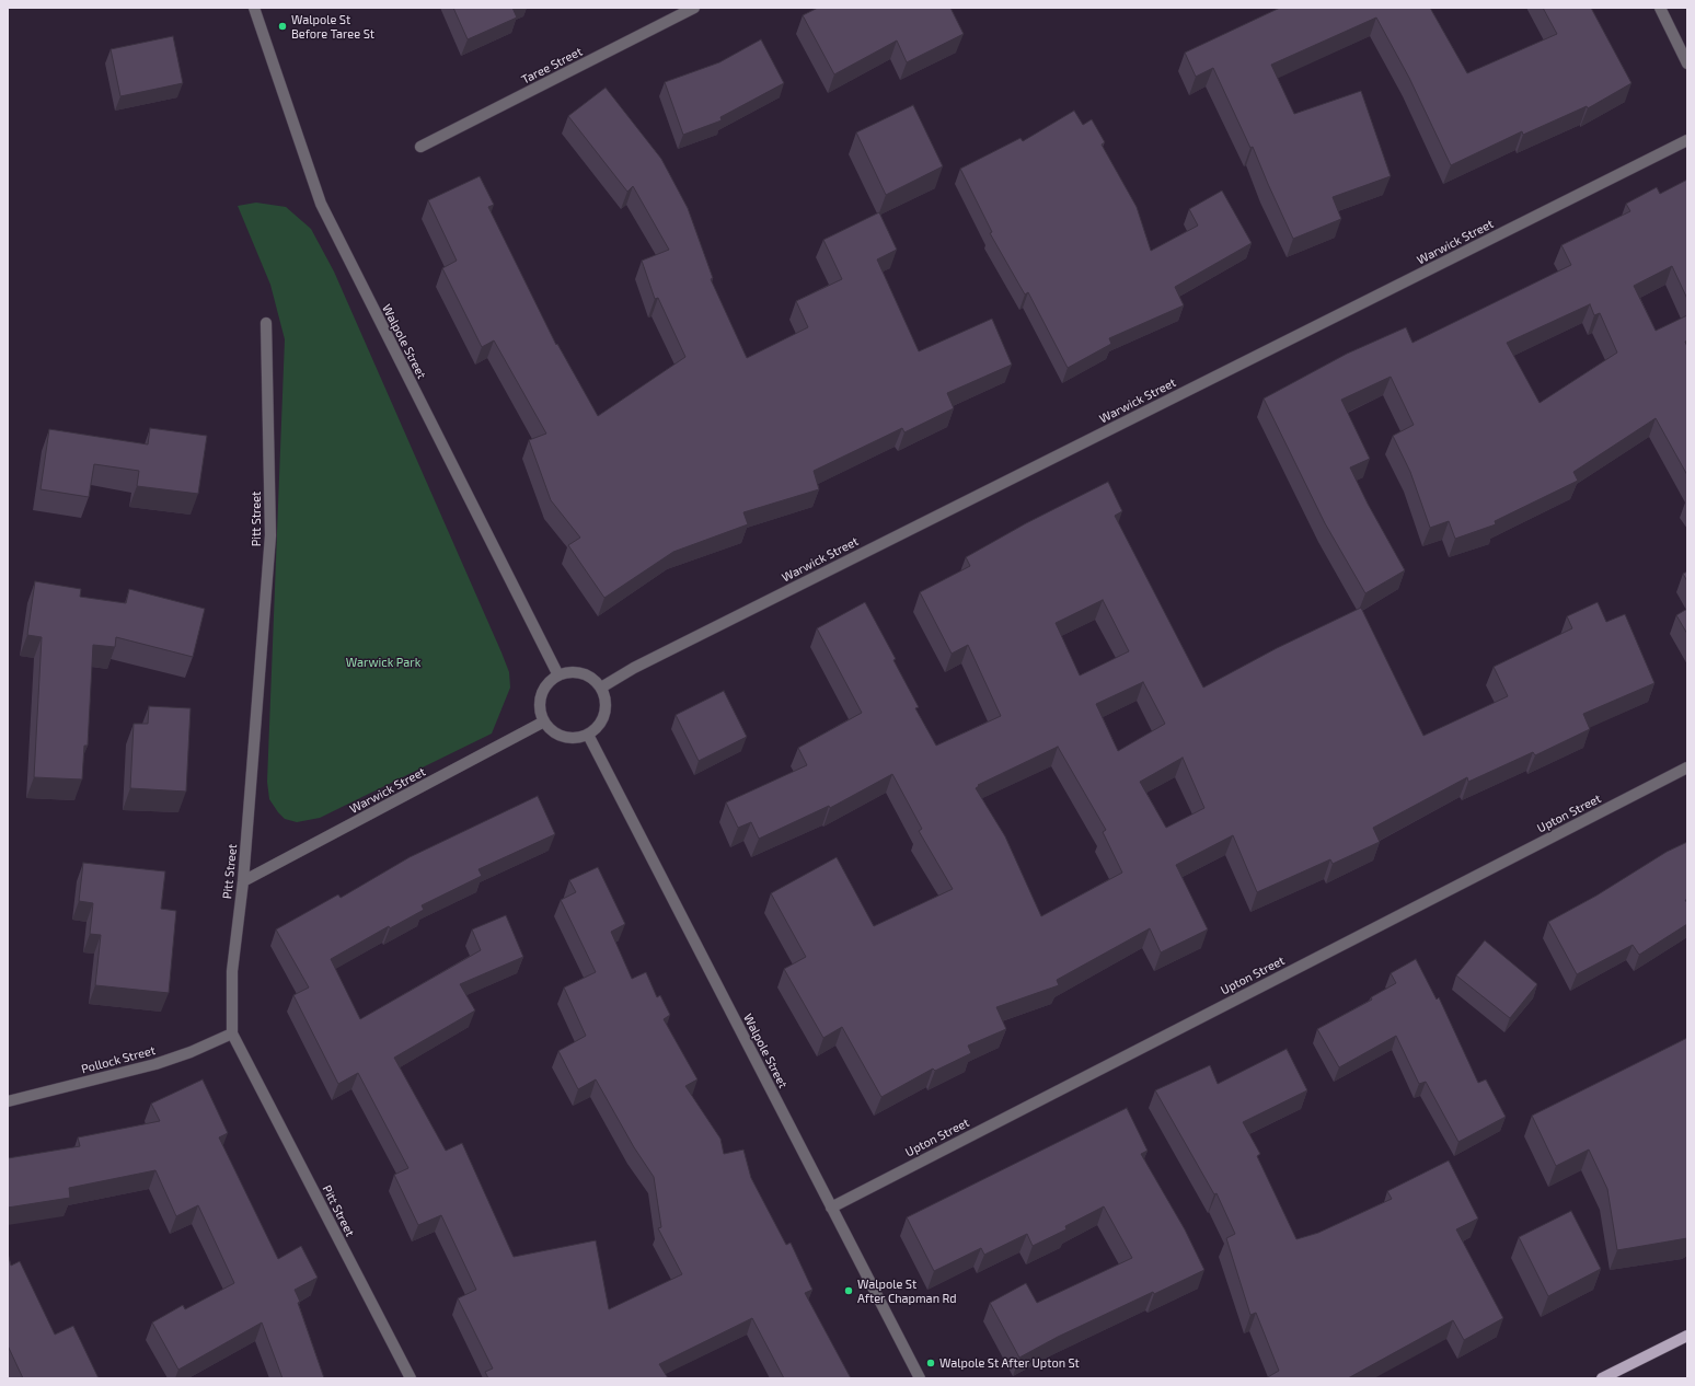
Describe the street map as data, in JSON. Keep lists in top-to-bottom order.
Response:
{
  "streets": {
    "street": [
      "Taree Street",
      "Warwick Street",
      "Walpole Street",
      "Pitt Street",
      "Upton Street",
      "Pollock Street"
    ]
  },
  "crossings": [
    ["Warwick Street", "Walpole Street"],
    ["Warwick Street", "Pitt Street"],
    ["Walpole Street", "Upton Street"],
    ["Pitt Street", "Pollock Street"]
  ],
  "parks": ["Warwick Park"],
  "places": ["Walpole St Before Taree St", "Walpole St After Chapman Rd", "Walpole St After Upton St"]
}
